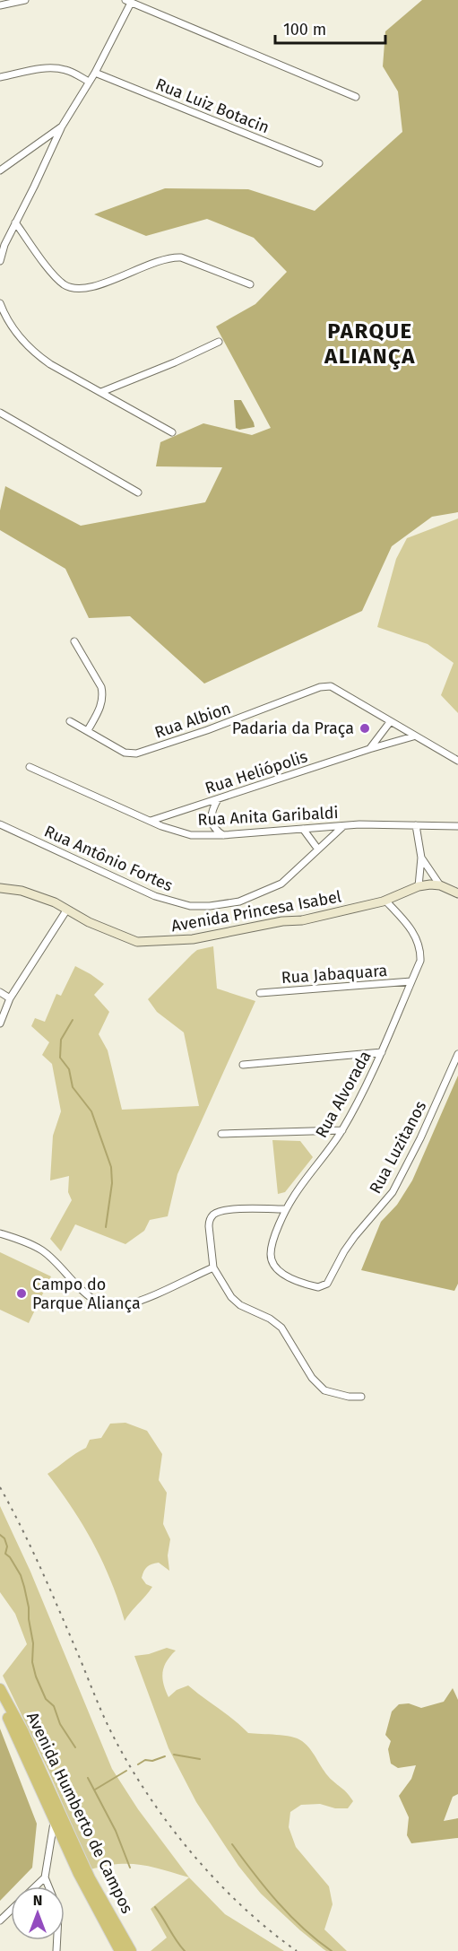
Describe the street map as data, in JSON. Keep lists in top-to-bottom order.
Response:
{
  "streets": {
    "highway": ["Avenida Humberto de Campos"],
    "main road": ["Avenida Princesa Isabel"],
    "street": [
      "Rua Luiz Botacin",
      "Rua Albion",
      "Rua Heliópolis",
      "Rua Anita Garibaldi",
      "Rua Antônio Fortes",
      "Rua Jabaquara",
      "Rua Alvorada",
      "Rua Luzitanos"
    ]
  },
  "crossings": [
    ["Rua Heliópolis", "Rua Anita Garibaldi"],
    ["Rua Anita Garibaldi", "Rua Antônio Fortes"],
    ["Avenida Princesa Isabel", "Rua Alvorada"],
    ["Rua Jabaquara", "Rua Alvorada"],
    ["Rua Alvorada", "Rua Luzitanos"]
  ],
  "districts": ["PARQUE ALIANÇA"],
  "places": ["Padaria da Praça", "Campo do Parque Aliança"],
  "scale_bar": "100 m",
  "north": "top"
}
